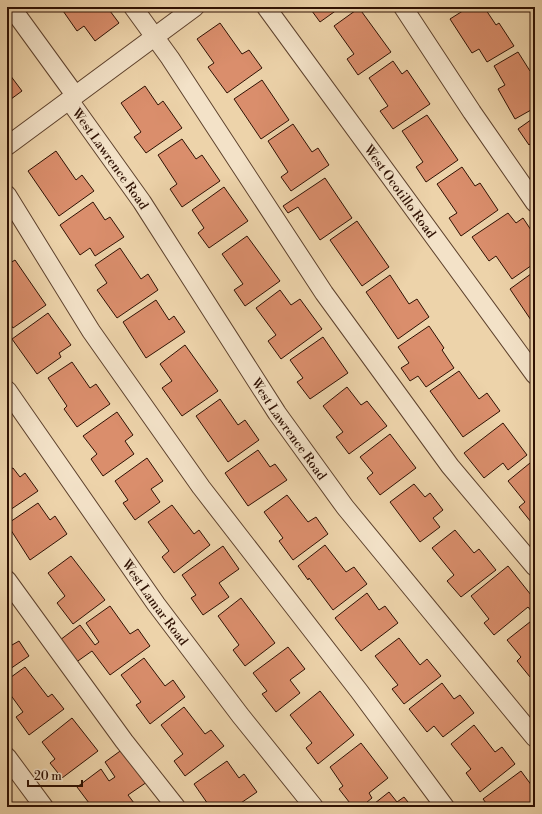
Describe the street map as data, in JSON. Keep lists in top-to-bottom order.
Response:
{
  "streets": {
    "street": ["West Lawrence Road", "West Ocotillo Road", "West Lamar Road"]
  },
  "scale_bar": "20 m"
}
